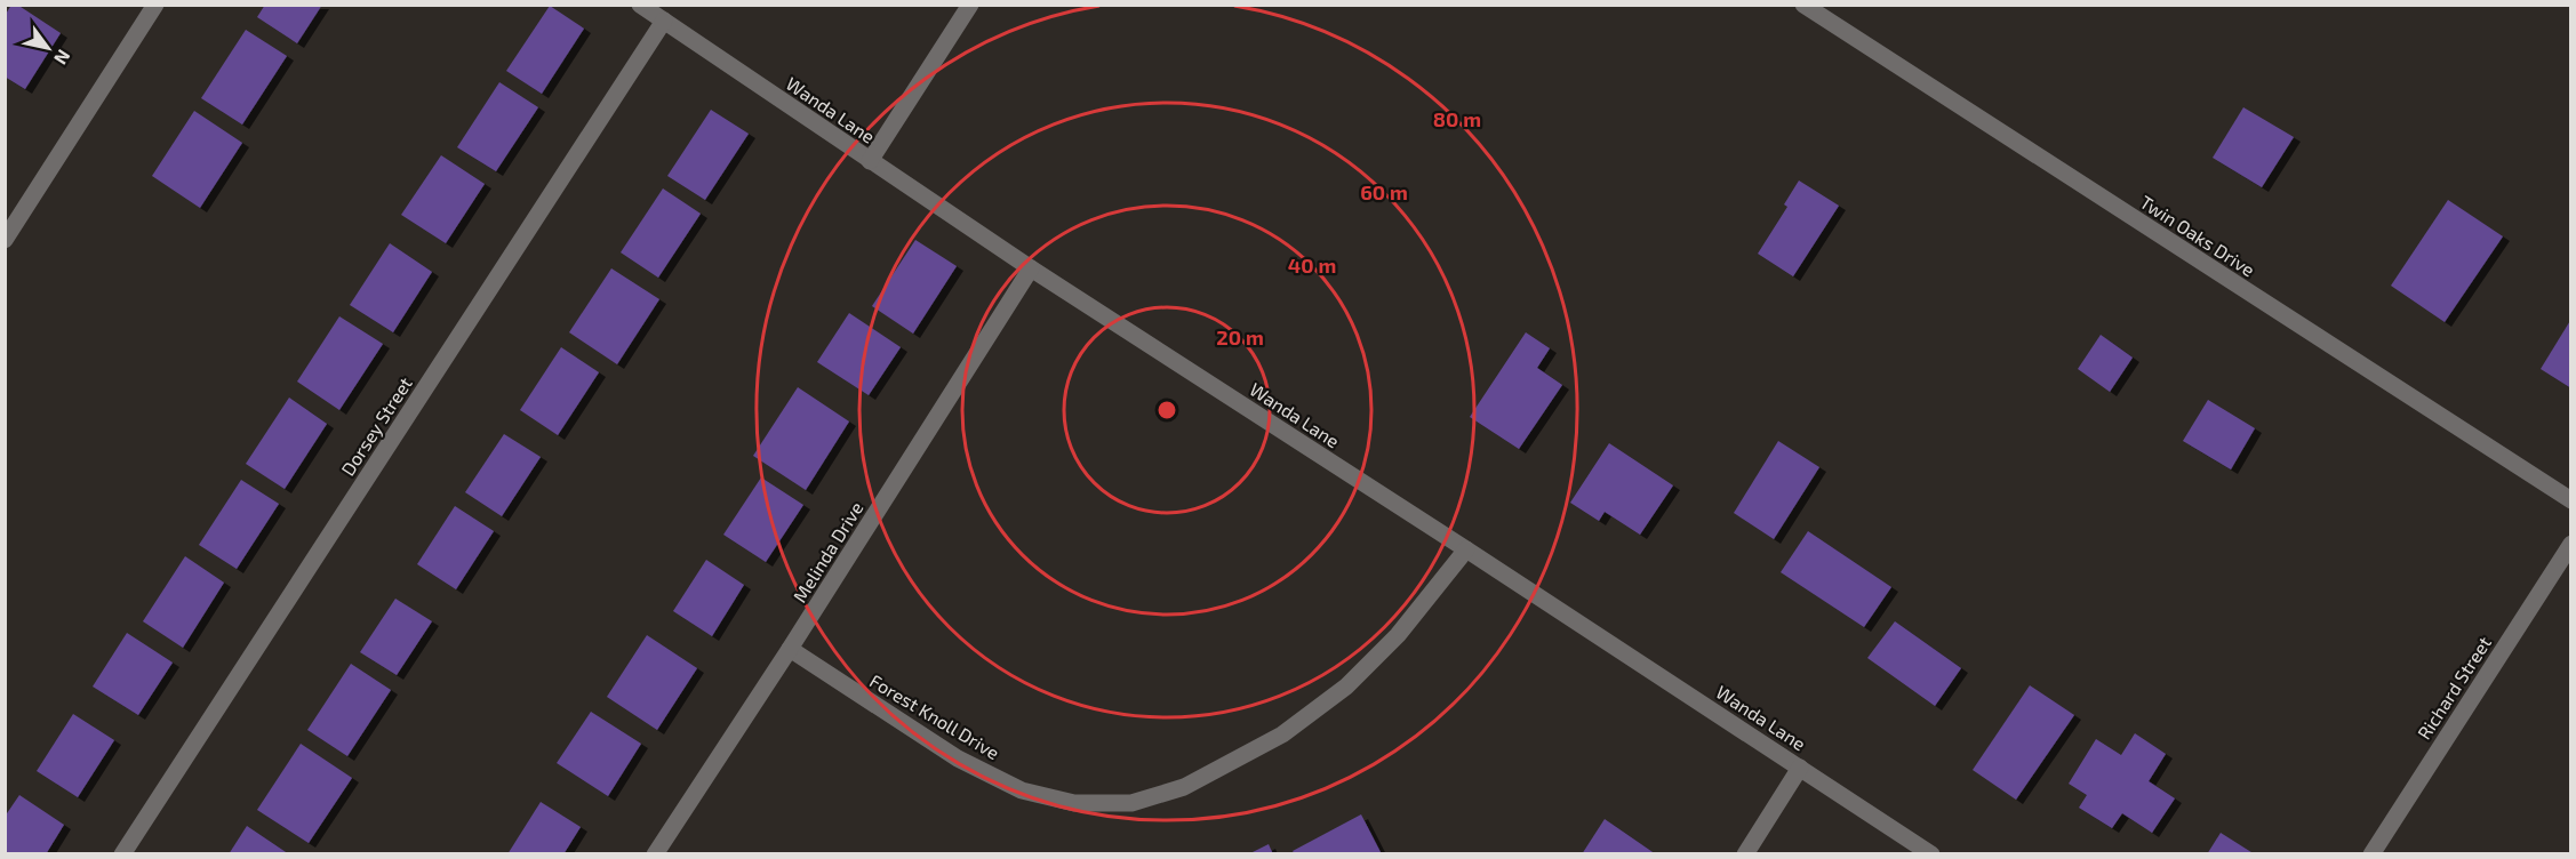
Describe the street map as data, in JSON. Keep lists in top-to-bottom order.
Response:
{
  "streets": {
    "street": [
      "Wanda Lane",
      "Twin Oaks Drive",
      "Dorsey Street",
      "Melinda Drive",
      "Richard Street",
      "Forest Knoll Drive"
    ]
  },
  "crossings": [
    ["Wanda Lane", "Dorsey Street"],
    ["Wanda Lane", "Melinda Drive"],
    ["Wanda Lane", "Forest Knoll Drive"],
    ["Melinda Drive", "Forest Knoll Drive"]
  ],
  "north": "bottom right",
  "rings": [
    "80 m",
    "60 m",
    "40 m",
    "20 m"
  ]
}
